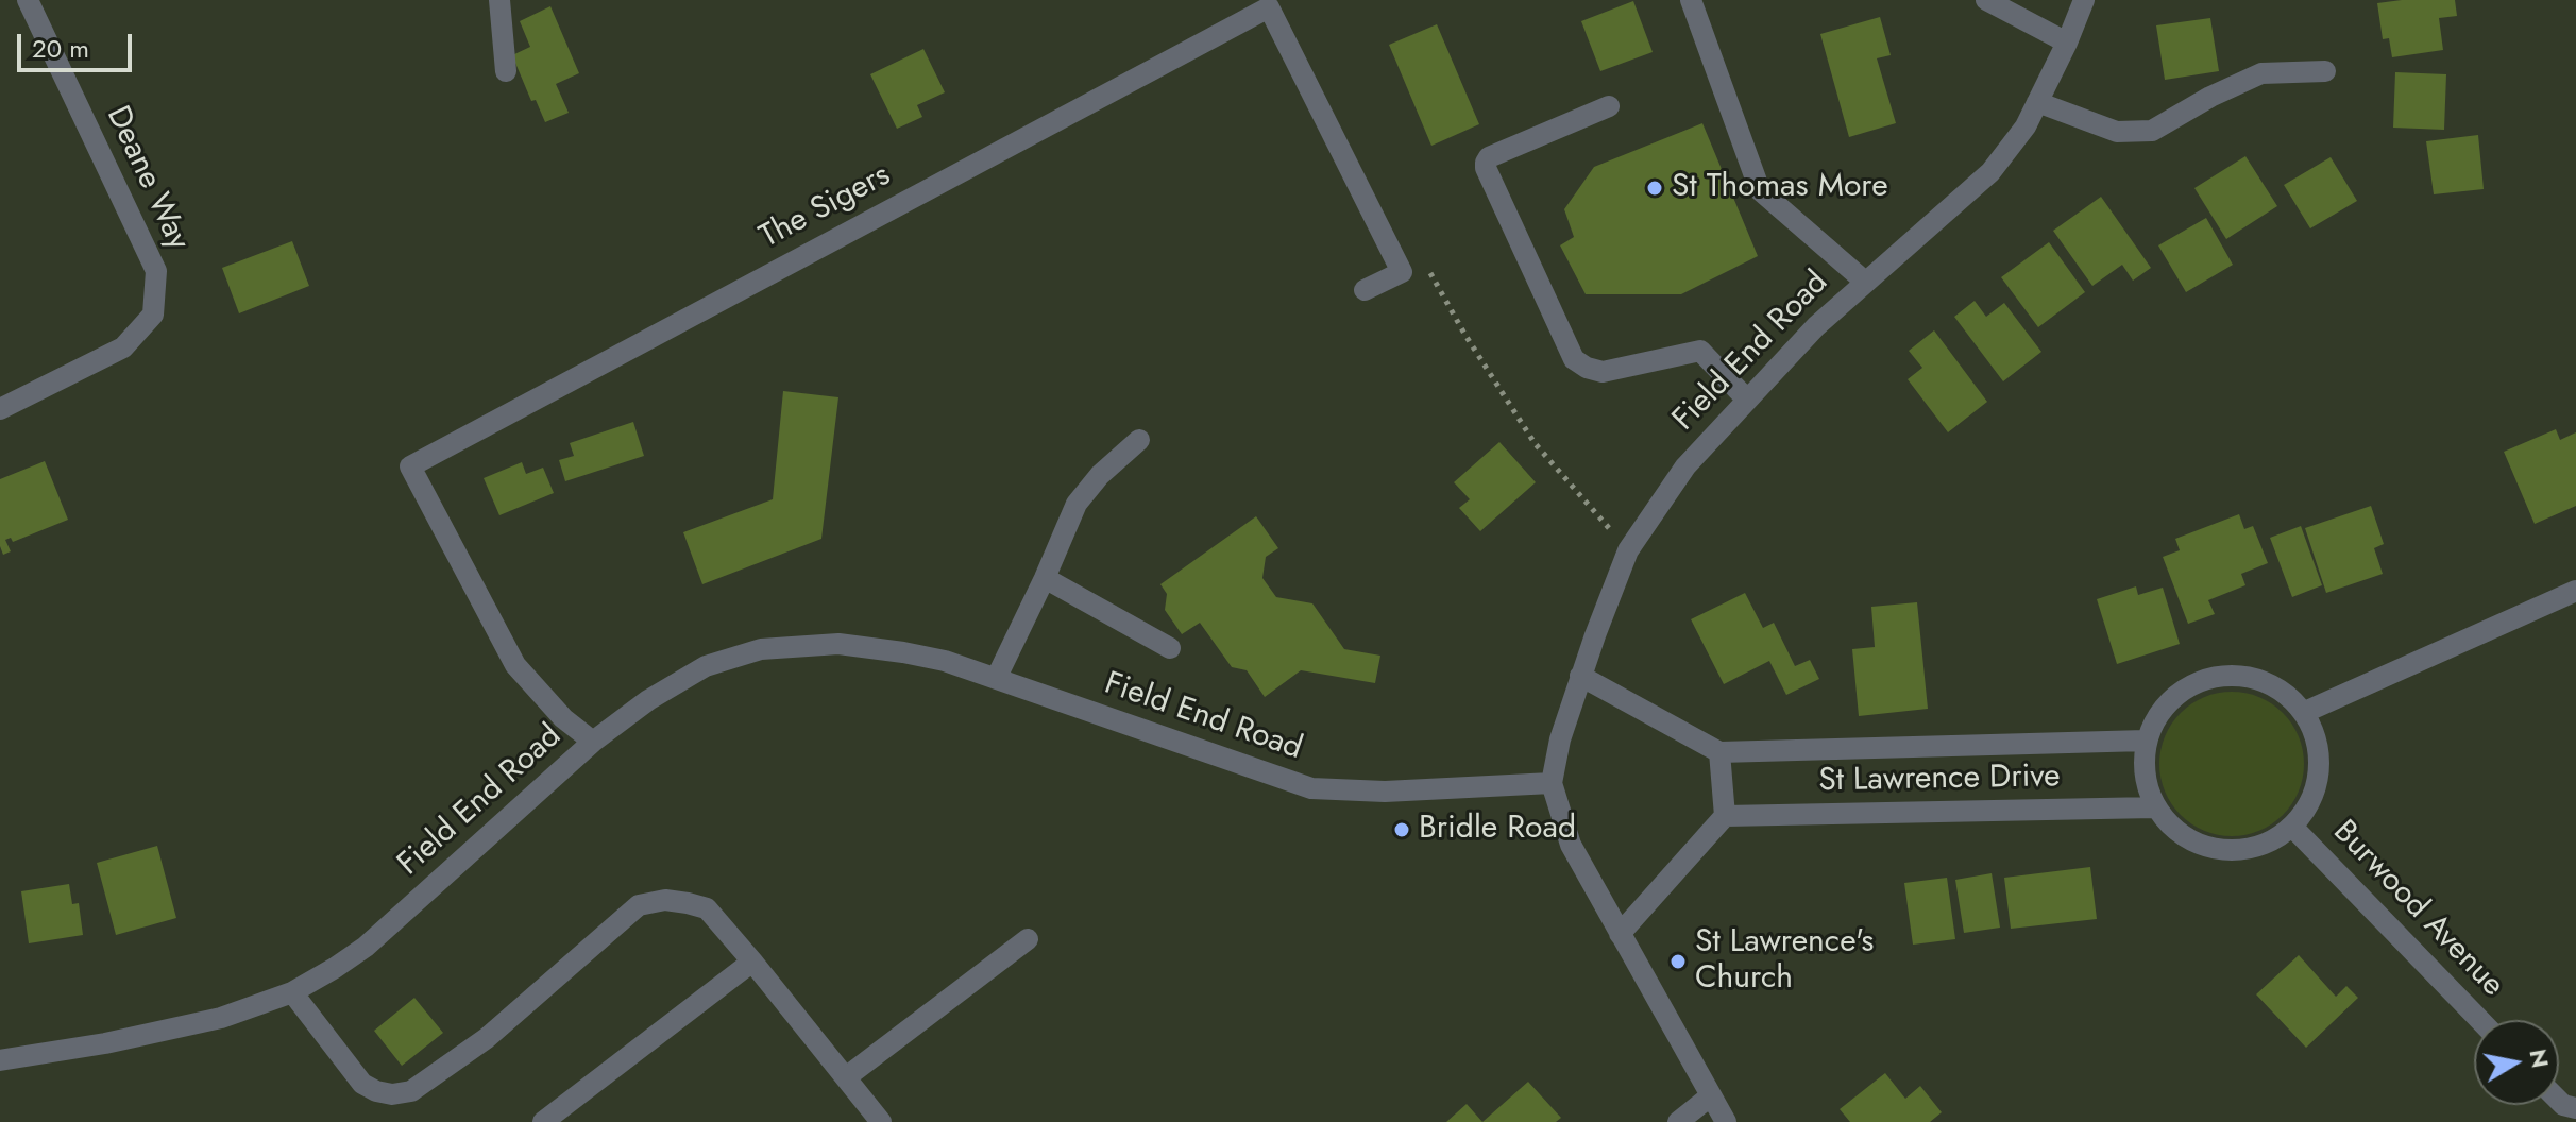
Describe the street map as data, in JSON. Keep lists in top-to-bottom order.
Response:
{
  "streets": {
    "street": [
      "Deane Way",
      "The Sigers",
      "Field End Road",
      "St Lawrence Drive",
      "Burwood Avenue"
    ]
  },
  "crossings": [
    ["The Sigers", "Field End Road"],
    ["St Lawrence Drive", "Burwood Avenue"]
  ],
  "places": ["St Thomas More", "Bridle Road", "St Lawrence's Church"],
  "scale_bar": "20 m",
  "north": "right"
}
